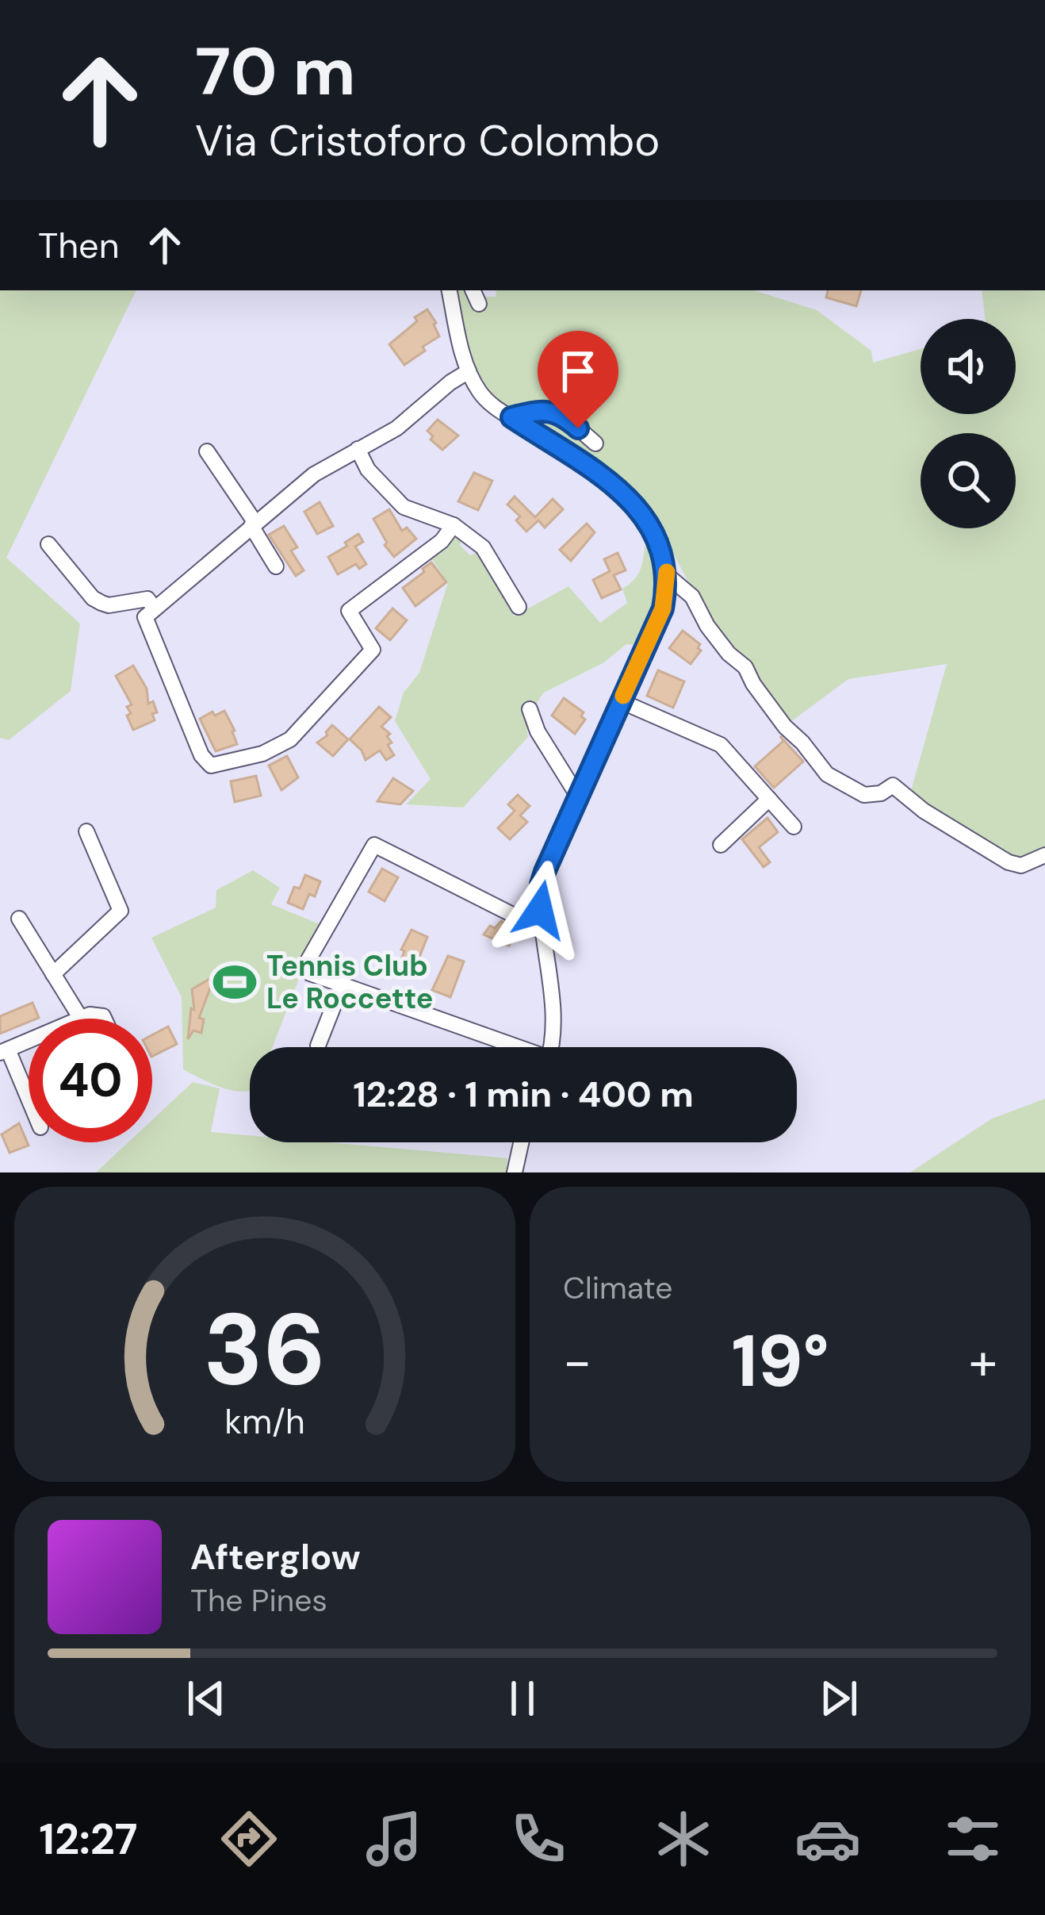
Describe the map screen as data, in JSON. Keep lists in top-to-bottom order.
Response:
{
  "places": {
    "sports": ["Tennis Club Le Roccette"]
  },
  "page": {
    "turn": ["70 m", "Via Cristoforo Colombo"],
    "then": "Then",
    "limit": "40",
    "trip": "12:28 · 1 min · 400 m",
    "tile": "Climate",
    "heat": ["−", "19°", "+"],
    "song": ["Afterglow", "The Pines"],
    "tabs": "12:27",
    "gauge": ["36", "km/h"]
  }
}
